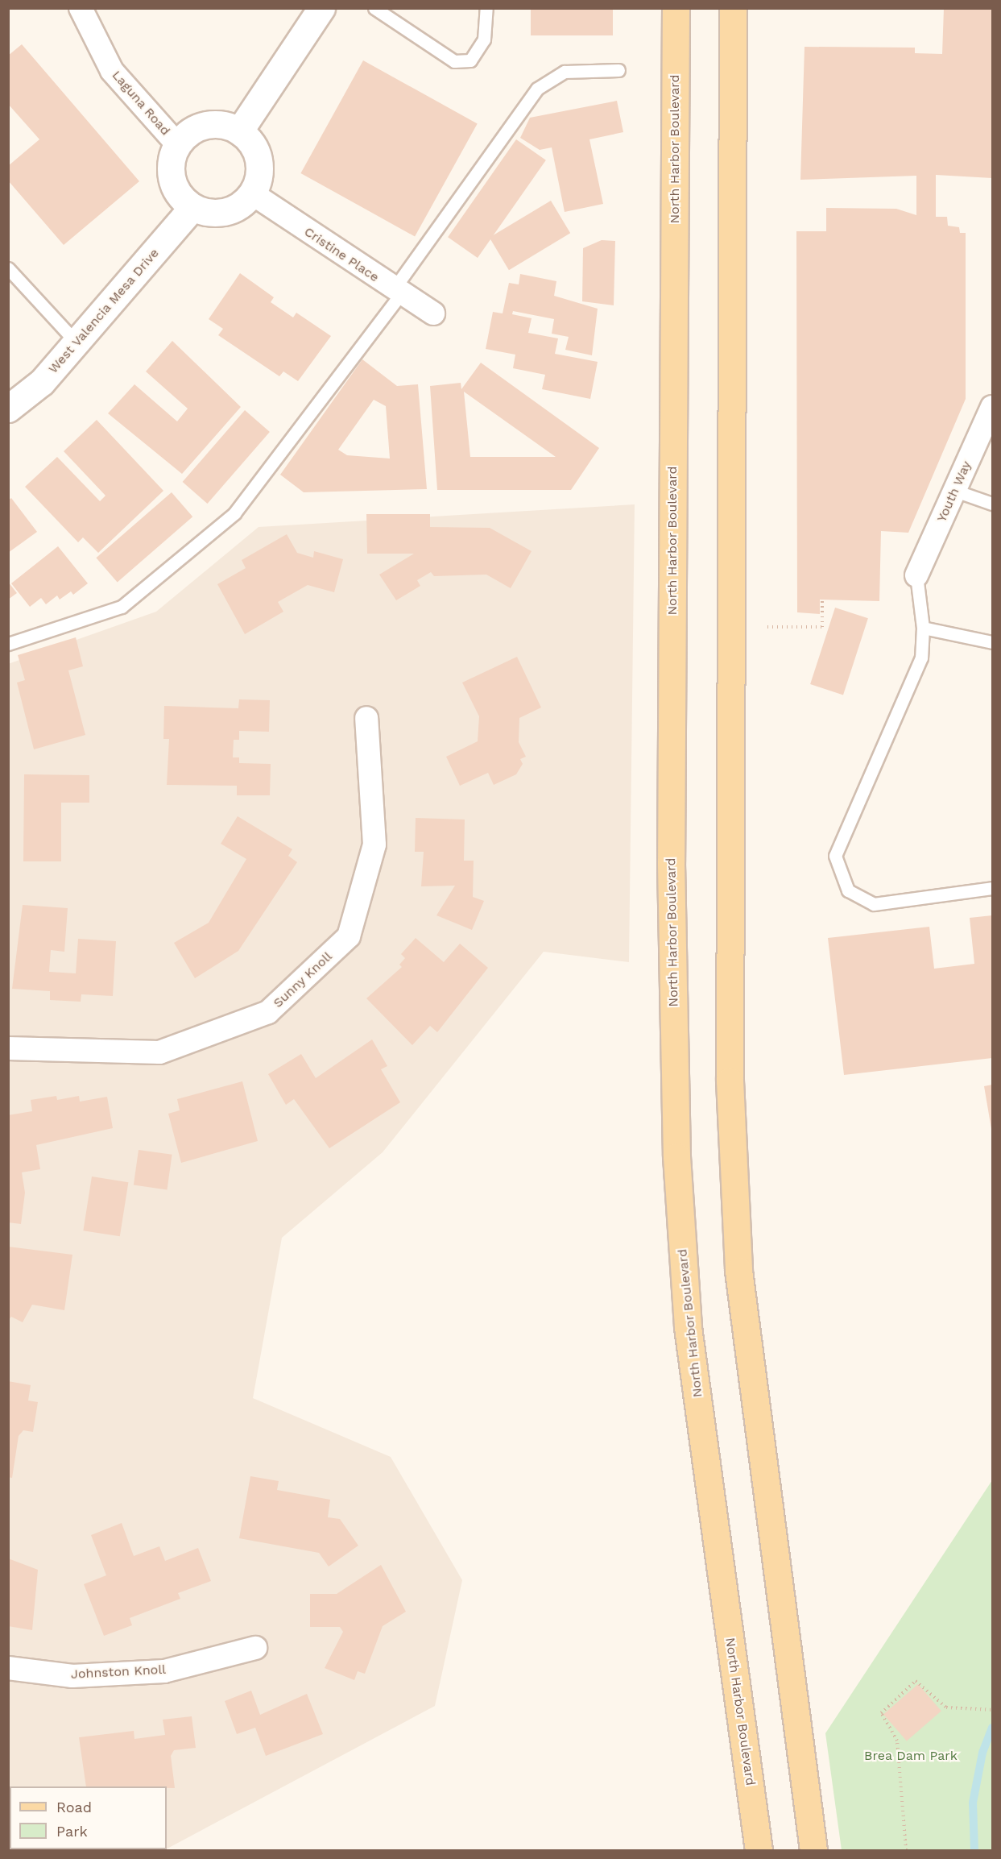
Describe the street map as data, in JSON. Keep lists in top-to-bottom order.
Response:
{
  "streets": {
    "main road": ["North Harbor Boulevard"],
    "street": [
      "Laguna Road",
      "Cristine Place",
      "West Valencia Mesa Drive",
      "Youth Way",
      "Sunny Knoll",
      "Johnston Knoll"
    ]
  },
  "crossings": [
    ["Laguna Road", "Cristine Place"],
    ["Laguna Road", "West Valencia Mesa Drive"],
    ["Cristine Place", "West Valencia Mesa Drive"]
  ],
  "parks": ["Brea Dam Park"],
  "legend": ["Road", "Park"]
}
